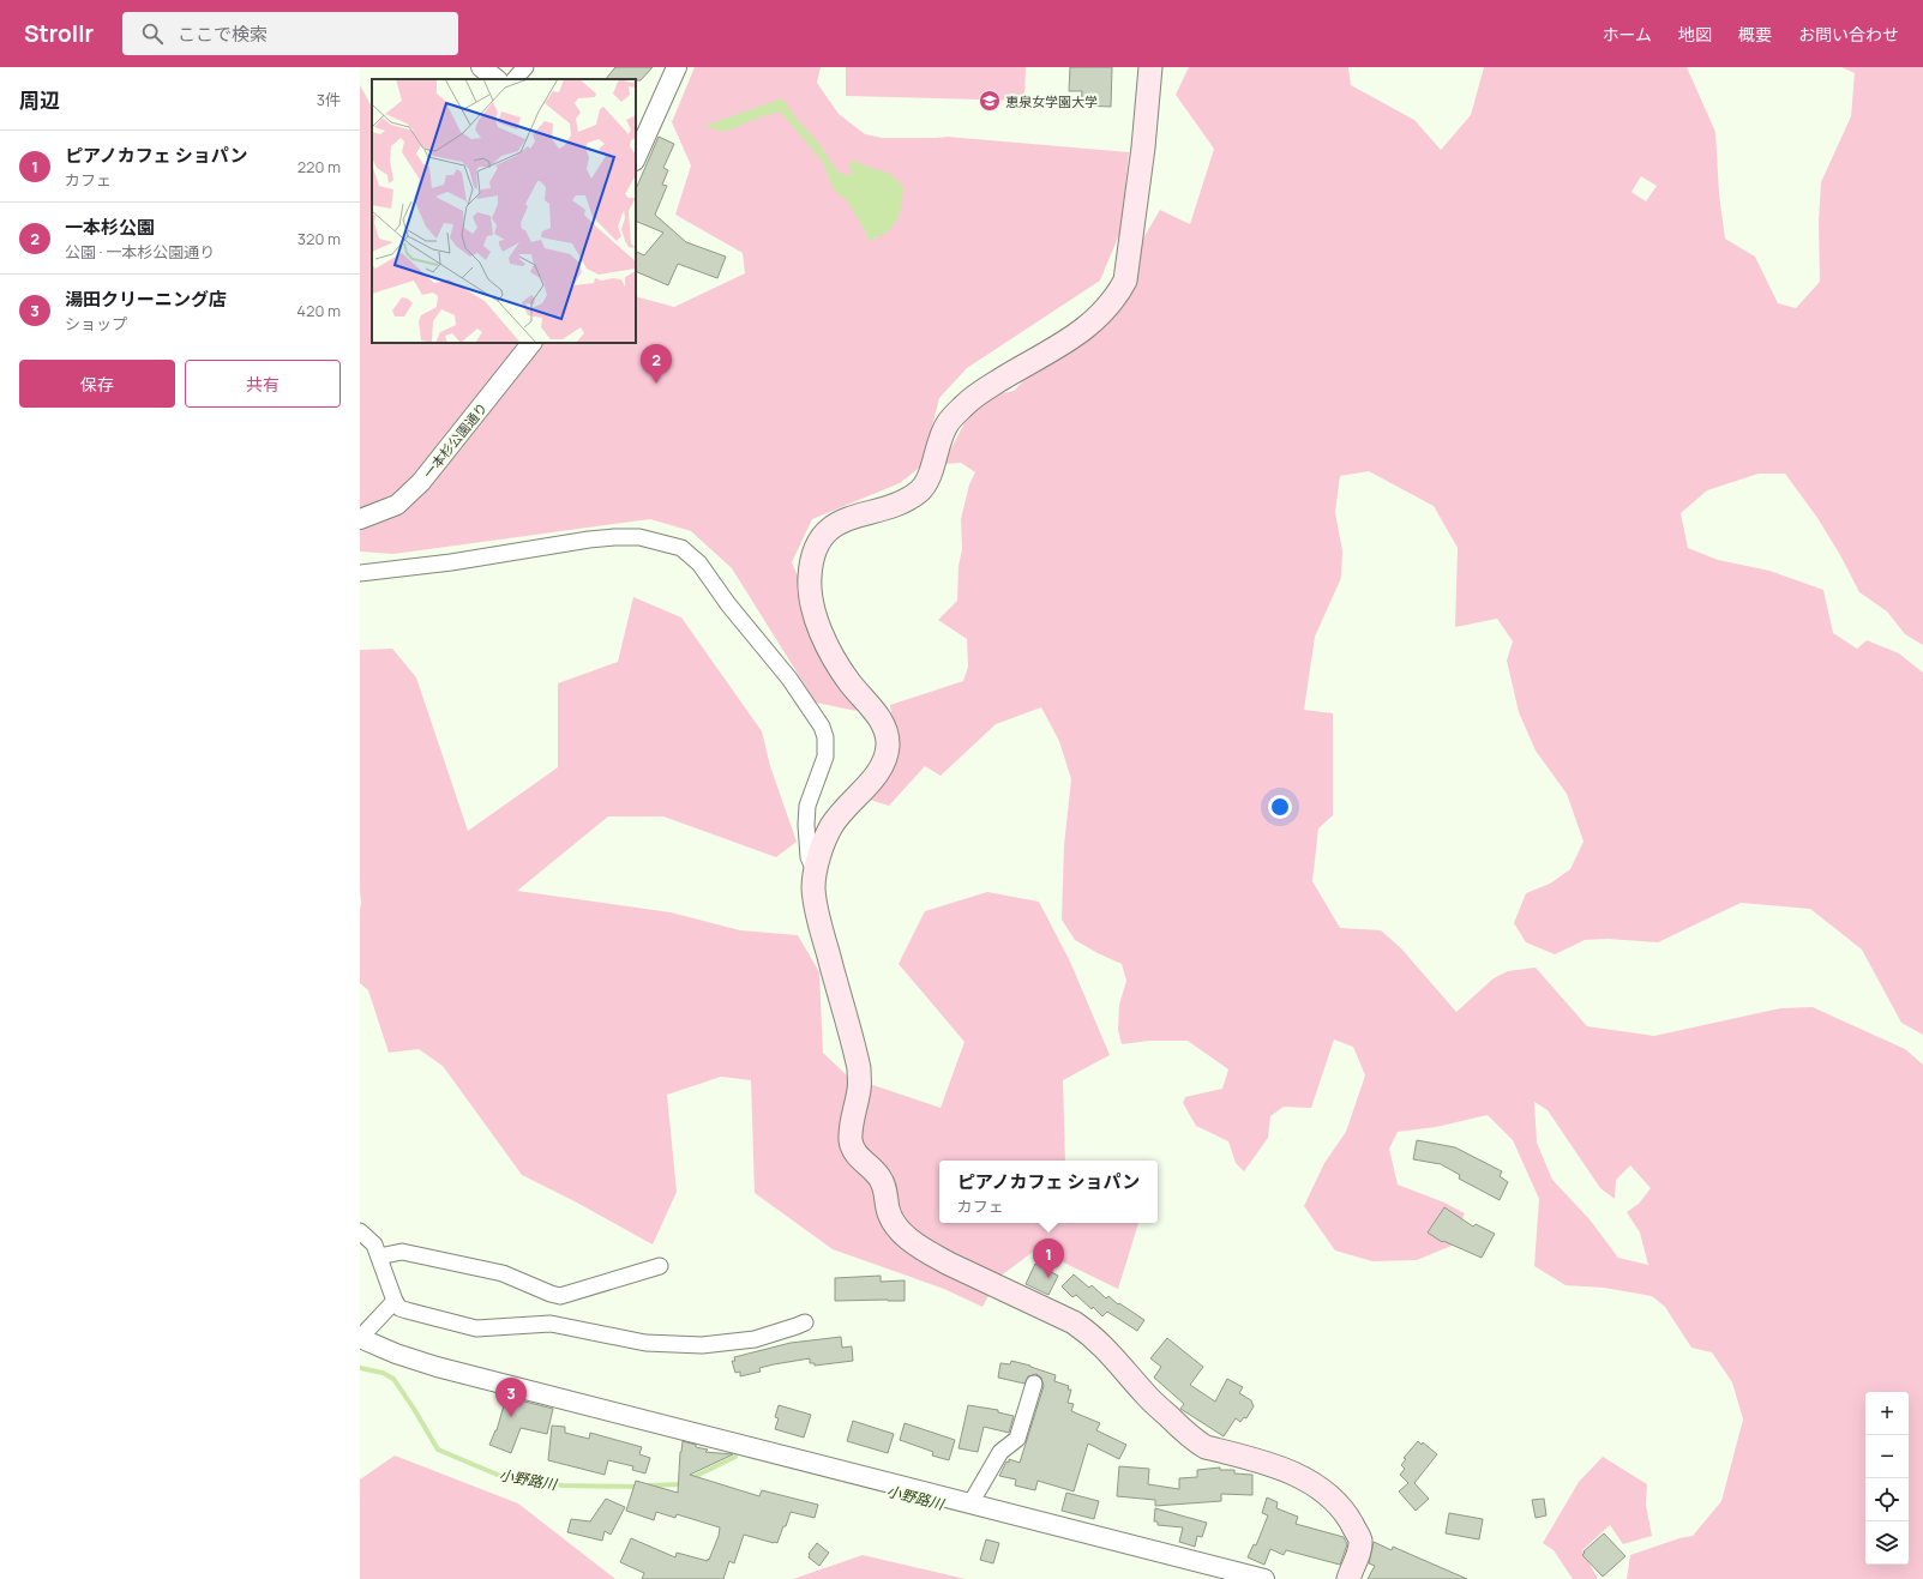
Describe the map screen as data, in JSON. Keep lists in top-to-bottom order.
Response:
{
  "streets": {
    "street": ["一本杉公園通り"]
  },
  "water": ["小野路川"],
  "places": {
    "school or university": ["恵泉女学園大学"]
  },
  "page": {
    "header": "Strollr",
    "search": "ここで検索",
    "nav": [
      "ホーム",
      "地図",
      "概要",
      "お問い合わせ"
    ],
    "heading": ["周辺", "3件"],
    "list": [
      {
        "mark": "1",
        "name": "ピアノカフェ ショパン",
        "note": "カフェ",
        "value": "220 m"
      },
      {
        "mark": "2",
        "name": "一本杉公園",
        "note": "公園 · 一本杉公園通り",
        "value": "320 m"
      },
      {
        "mark": "3",
        "name": "湯田クリーニング店",
        "note": "ショップ",
        "value": "420 m"
      }
    ],
    "pins": ["2", "1", "3"],
    "buttons": ["保存", "共有"],
    "popup": ["ピアノカフェ ショパン", "カフェ"],
    "map_buttons": ["+", "−"]
  }
}
